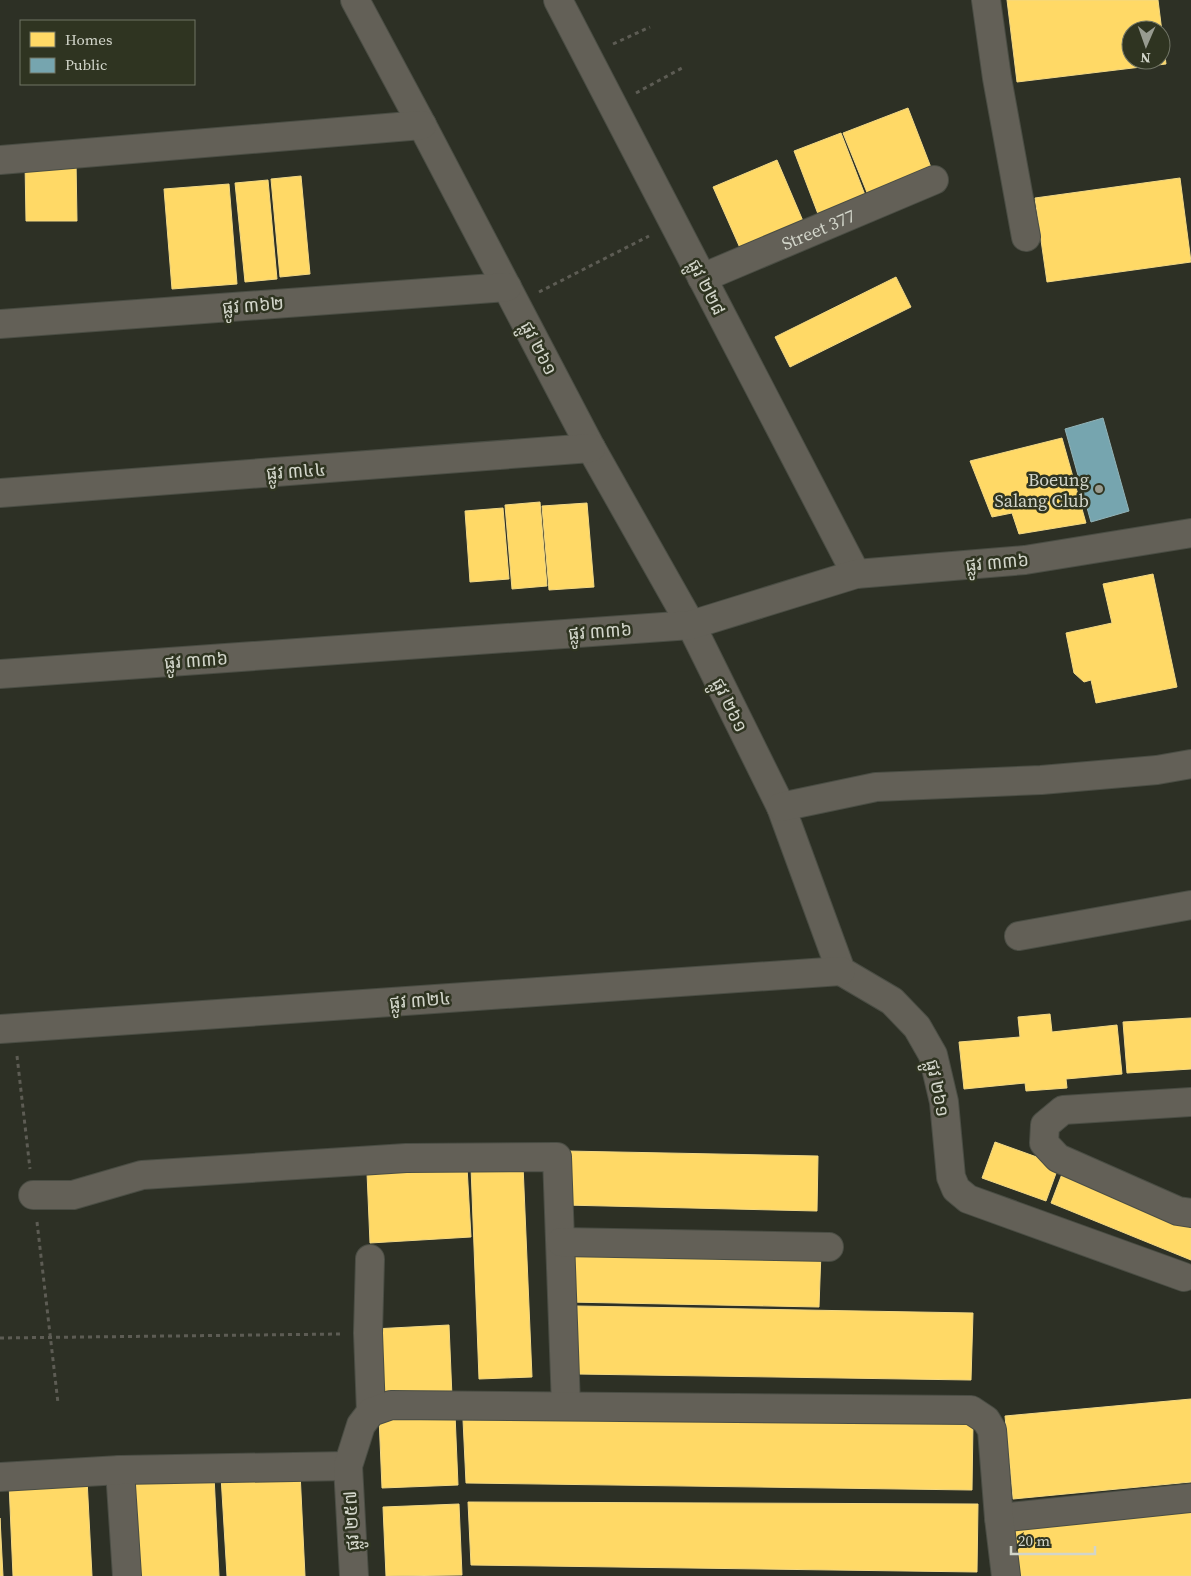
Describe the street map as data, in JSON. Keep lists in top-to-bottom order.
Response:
{
  "streets": {
    "street": [
      "Street 377",
      "ផ្លូវ ២២៨",
      "ផ្លូវ ៣៦២",
      "ផ្លូវ ២៦១",
      "ផ្លូវ ៣៤៤",
      "ផ្លូវ ៣៣៦",
      "ផ្លូវ ៣២៤",
      "ផ្លូវ ២៥៧"
    ]
  },
  "crossings": [
    ["Street 377", "ផ្លូវ ២២៨"],
    ["ផ្លូវ ២២៨", "ផ្លូវ ៣៣៦"],
    ["ផ្លូវ ៣៦២", "ផ្លូវ ២៦១"],
    ["ផ្លូវ ២៦១", "ផ្លូវ ៣៤៤"],
    ["ផ្លូវ ២៦១", "ផ្លូវ ៣៣៦"],
    ["ផ្លូវ ២៦១", "ផ្លូវ ៣២៤"]
  ],
  "places": ["Boeung Salang Club"],
  "legend": ["Homes", "Public"],
  "scale_bar": "20 m",
  "north": "bottom"
}
